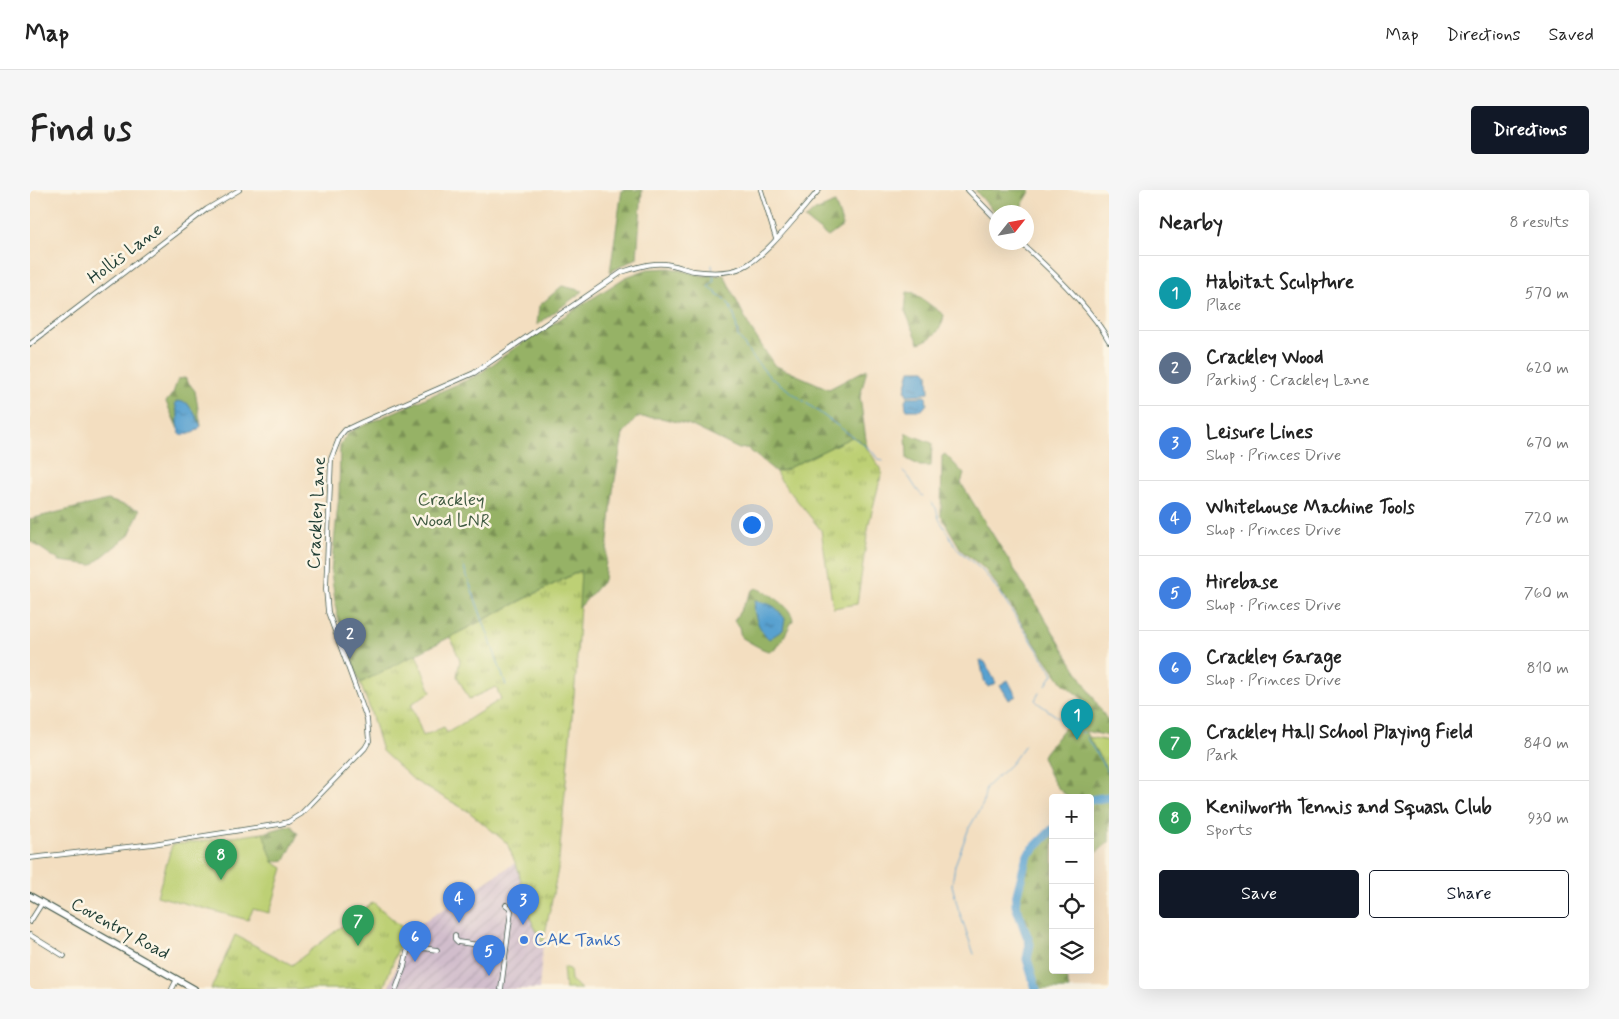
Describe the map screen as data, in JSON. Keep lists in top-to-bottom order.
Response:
{
  "streets": {
    "main road": ["Coventry Road"],
    "street": ["Hollis Lane", "Crackley Lane"]
  },
  "parks": ["Crackley Wood LNR"],
  "places": ["CAK Tanks"],
  "north": "top right",
  "page": {
    "header": "Map",
    "nav": ["Map", "Directions", "Saved"],
    "buttons": [
      "Directions",
      ["Save", "Share"]
    ],
    "title": "Find us",
    "heading": ["Nearby", "8 results"],
    "list": [
      {
        "mark": "1",
        "name": "Habitat Sculpture",
        "note": "Place",
        "value": "570 m"
      },
      {
        "mark": "2",
        "name": "Crackley Wood",
        "note": "Parking · Crackley Lane",
        "value": "620 m"
      },
      {
        "mark": "3",
        "name": "Leisure Lines",
        "note": "Shop · Princes Drive",
        "value": "670 m"
      },
      {
        "mark": "4",
        "name": "Whitehouse Machine Tools",
        "note": "Shop · Princes Drive",
        "value": "720 m"
      },
      {
        "mark": "5",
        "name": "Hirebase",
        "note": "Shop · Princes Drive",
        "value": "760 m"
      },
      {
        "mark": "6",
        "name": "Crackley Garage",
        "note": "Shop · Princes Drive",
        "value": "810 m"
      },
      {
        "mark": "7",
        "name": "Crackley Hall School Playing Field",
        "note": "Park",
        "value": "840 m"
      },
      {
        "mark": "8",
        "name": "Kenilworth Tennis and Squash Club",
        "note": "Sports",
        "value": "930 m"
      }
    ],
    "pins": [
      "2",
      "1",
      "8",
      "4",
      "3",
      "7",
      "6",
      "5"
    ],
    "map_buttons": ["+", "−"]
  }
}
